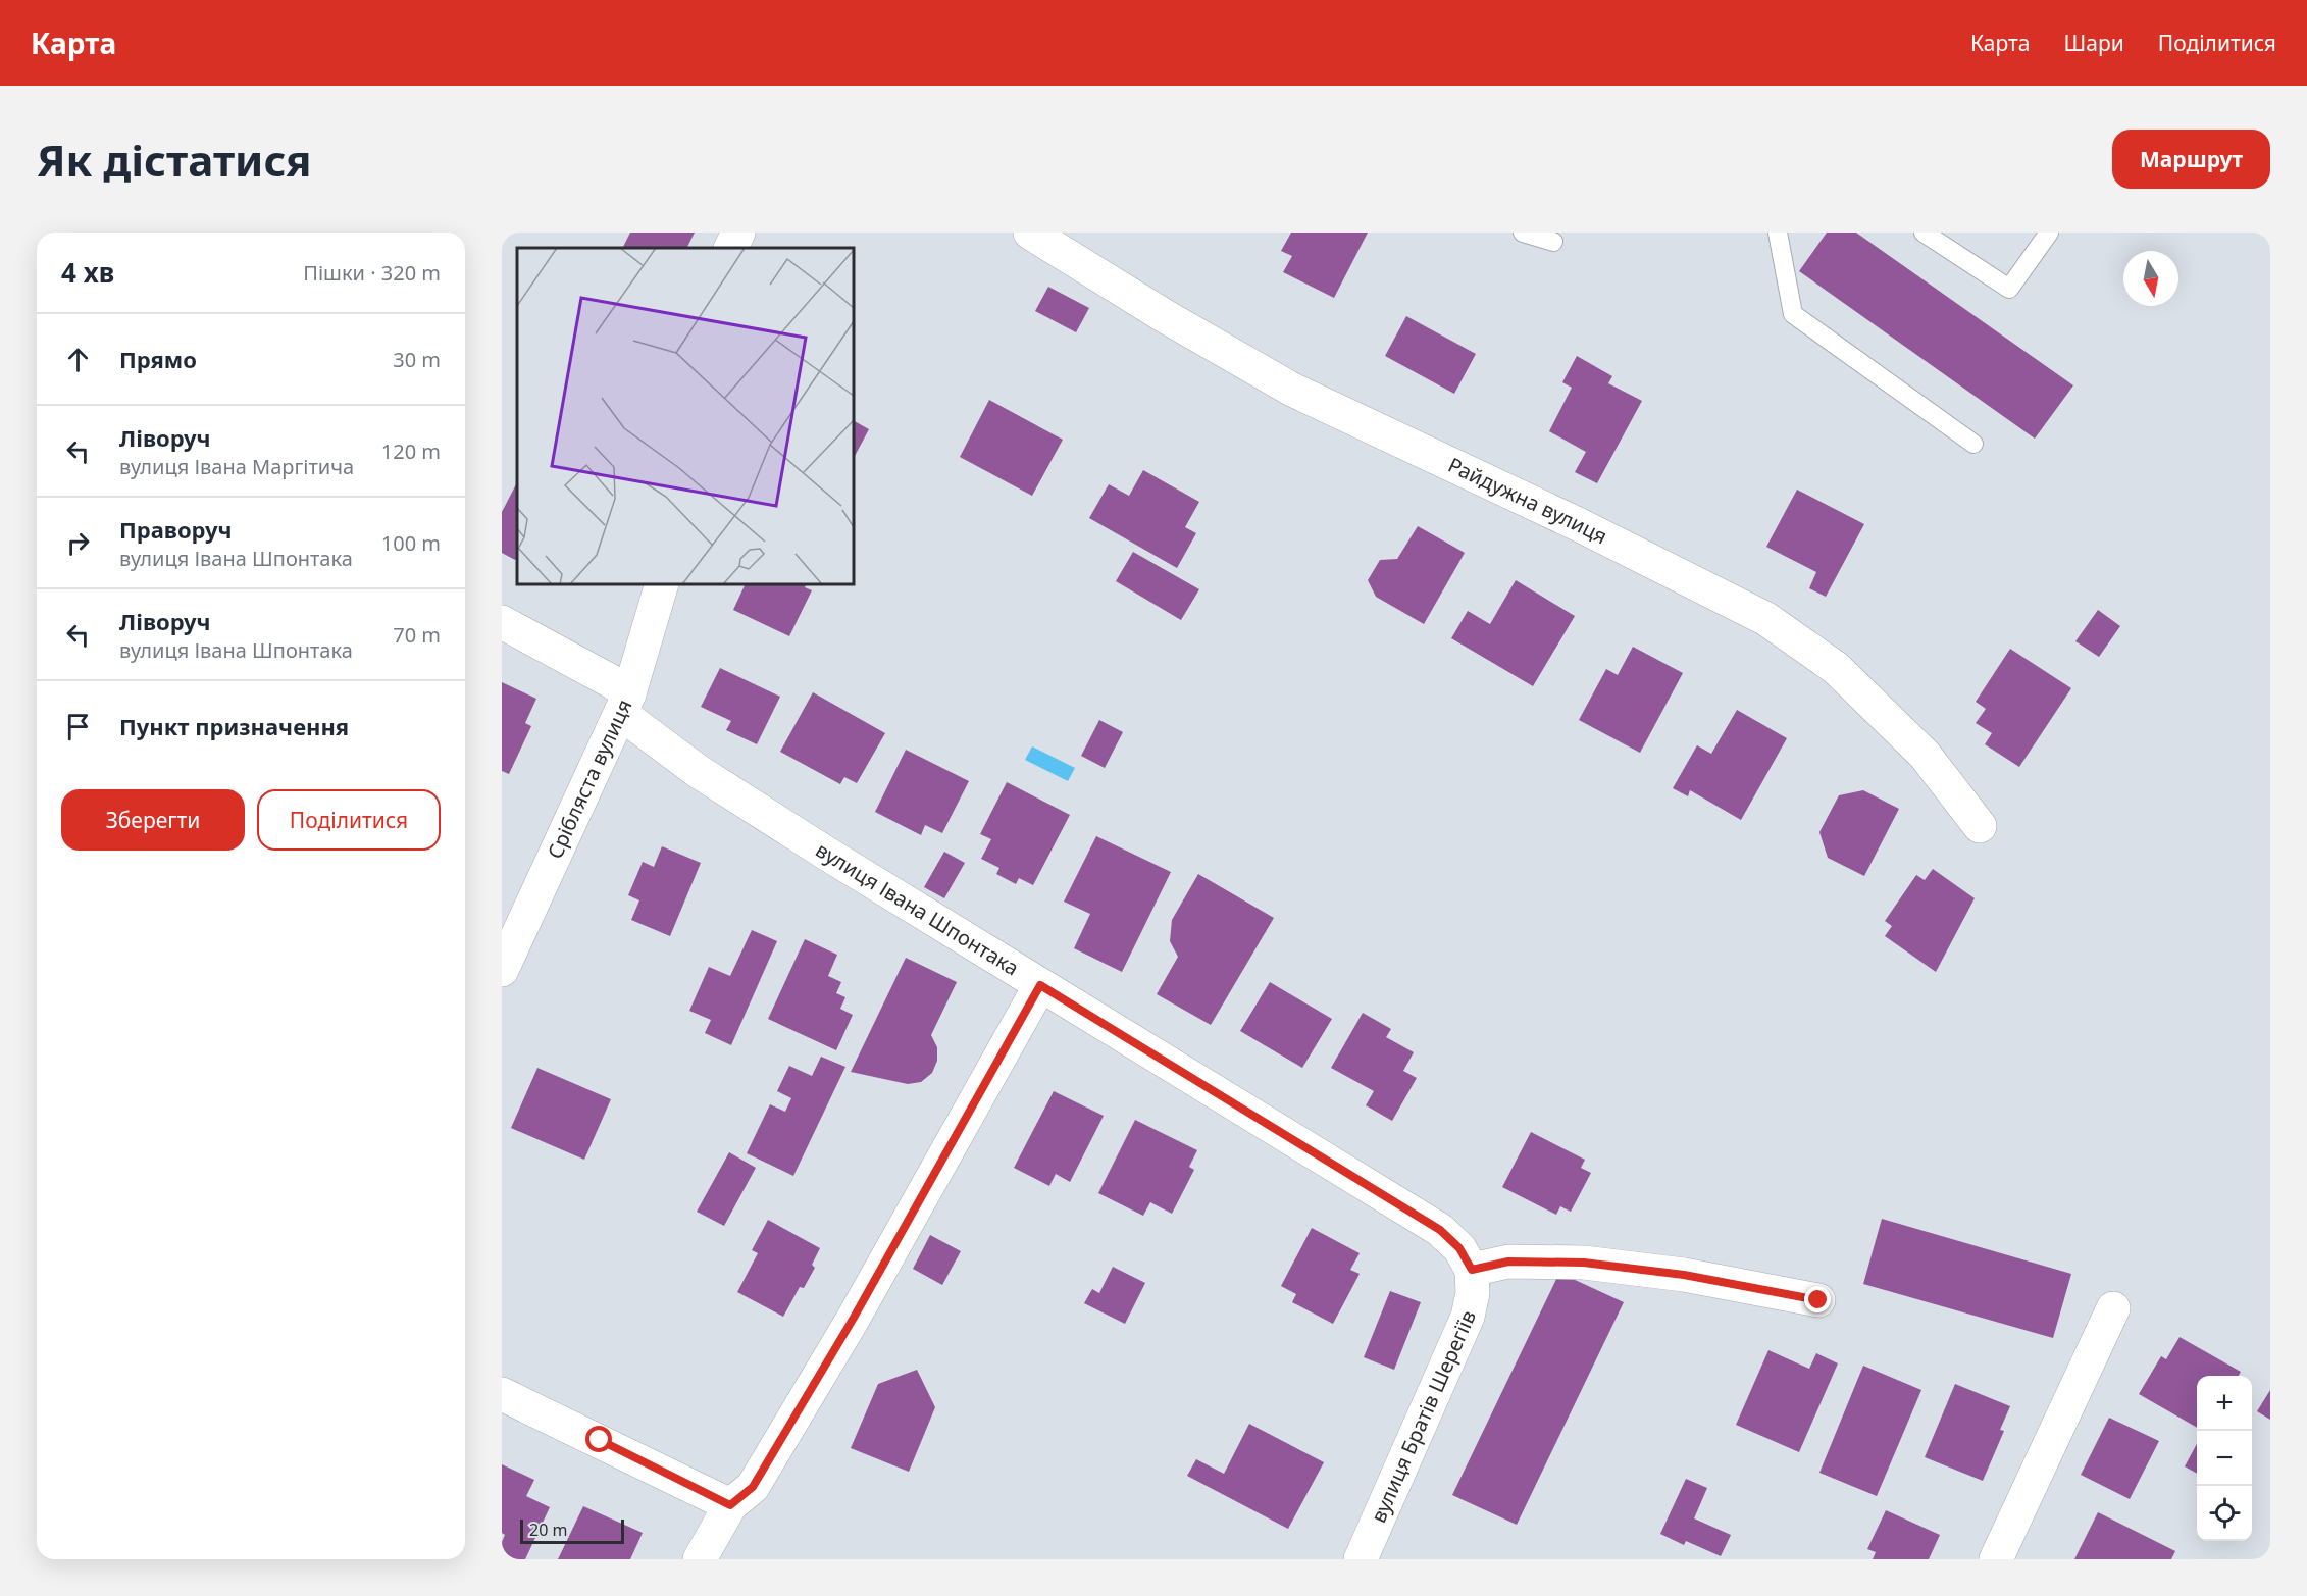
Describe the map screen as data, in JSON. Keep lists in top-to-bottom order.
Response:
{
  "streets": {
    "street": [
      "Райдужна вулиця",
      "Срібляста вулиця",
      "вулиця Івана Шпонтака",
      "вулиця Братів Шерегіїв"
    ]
  },
  "crossings": [
    ["Срібляста вулиця", "вулиця Івана Шпонтака"],
    ["вулиця Івана Шпонтака", "вулиця Братів Шерегіїв"]
  ],
  "scale_bar": "20 m",
  "north": "bottom",
  "page": {
    "header": "Карта",
    "nav": ["Карта", "Шари", "Поділитися"],
    "buttons": [
      "Маршрут",
      ["Зберегти", "Поділитися"]
    ],
    "title": "Як дістатися",
    "heading": ["4 хв", "Пішки · 320 m"],
    "list": [
      ["Прямо", "30 m"],
      ["Ліворуч", "вулиця Івана Маргітича", "120 m"],
      ["Праворуч", "вулиця Івана Шпонтака", "100 m"],
      ["Ліворуч", "вулиця Івана Шпонтака", "70 m"],
      "Пункт призначення"
    ],
    "map_buttons": ["+", "−"],
    "scale": "20 m"
  }
}
